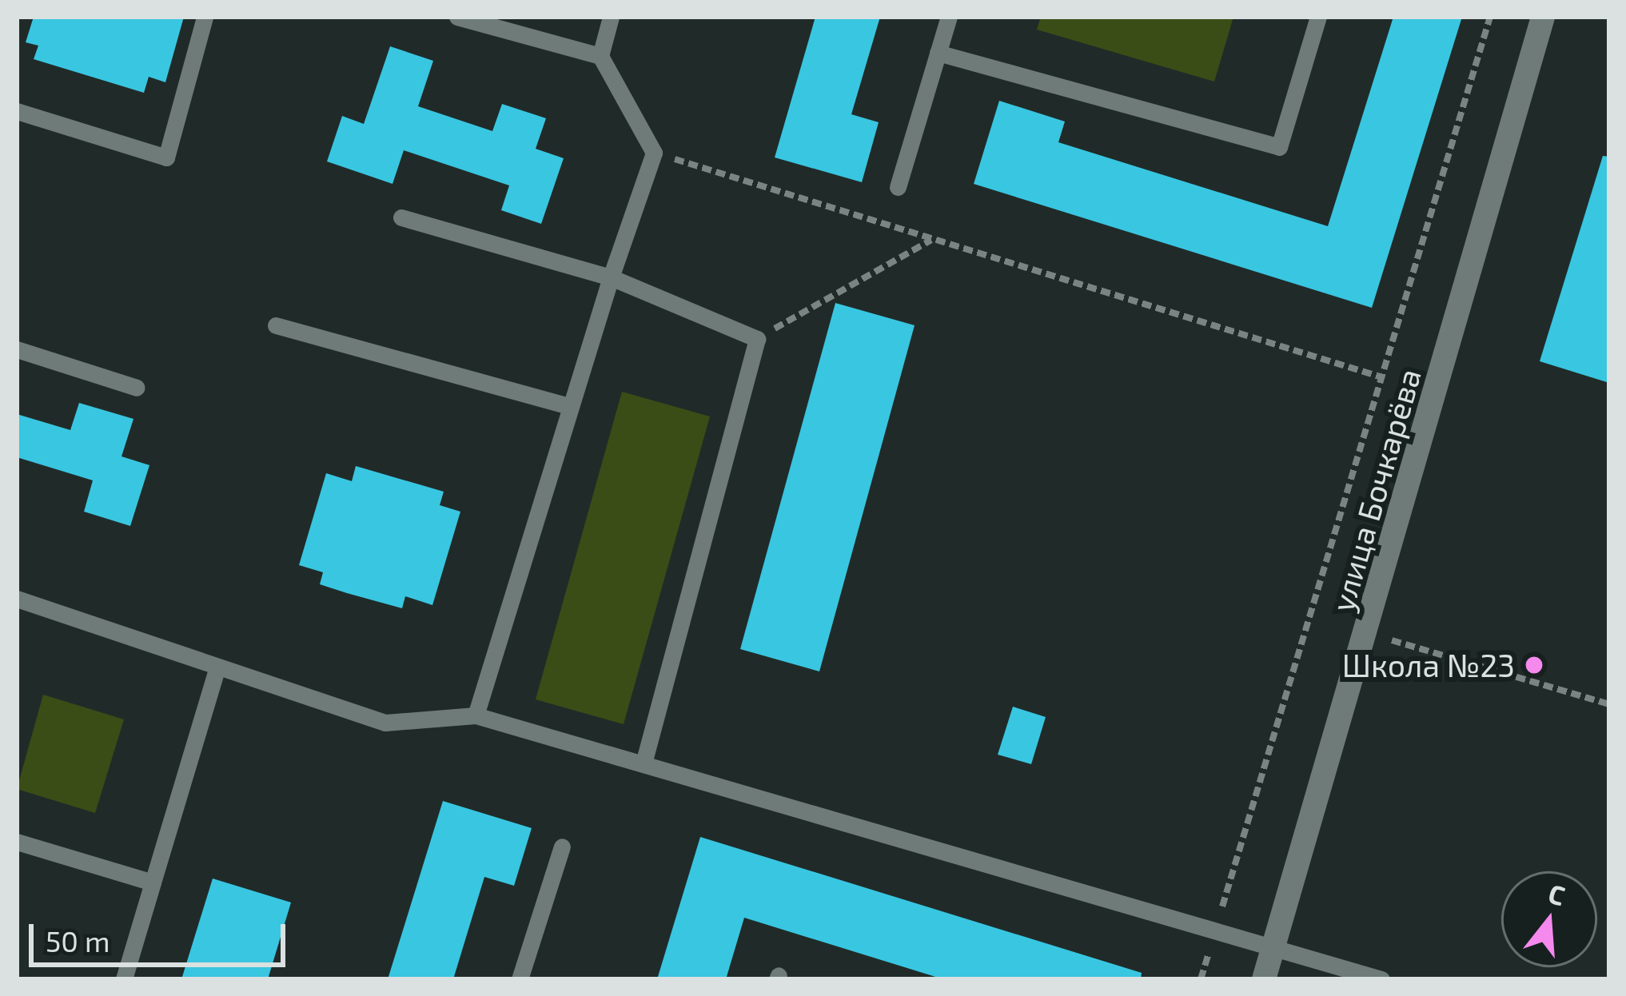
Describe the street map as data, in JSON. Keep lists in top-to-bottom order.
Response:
{
  "streets": {
    "street": ["улица Бочкарёва"]
  },
  "places": ["Школа №23"],
  "scale_bar": "50 m",
  "north": "top"
}
